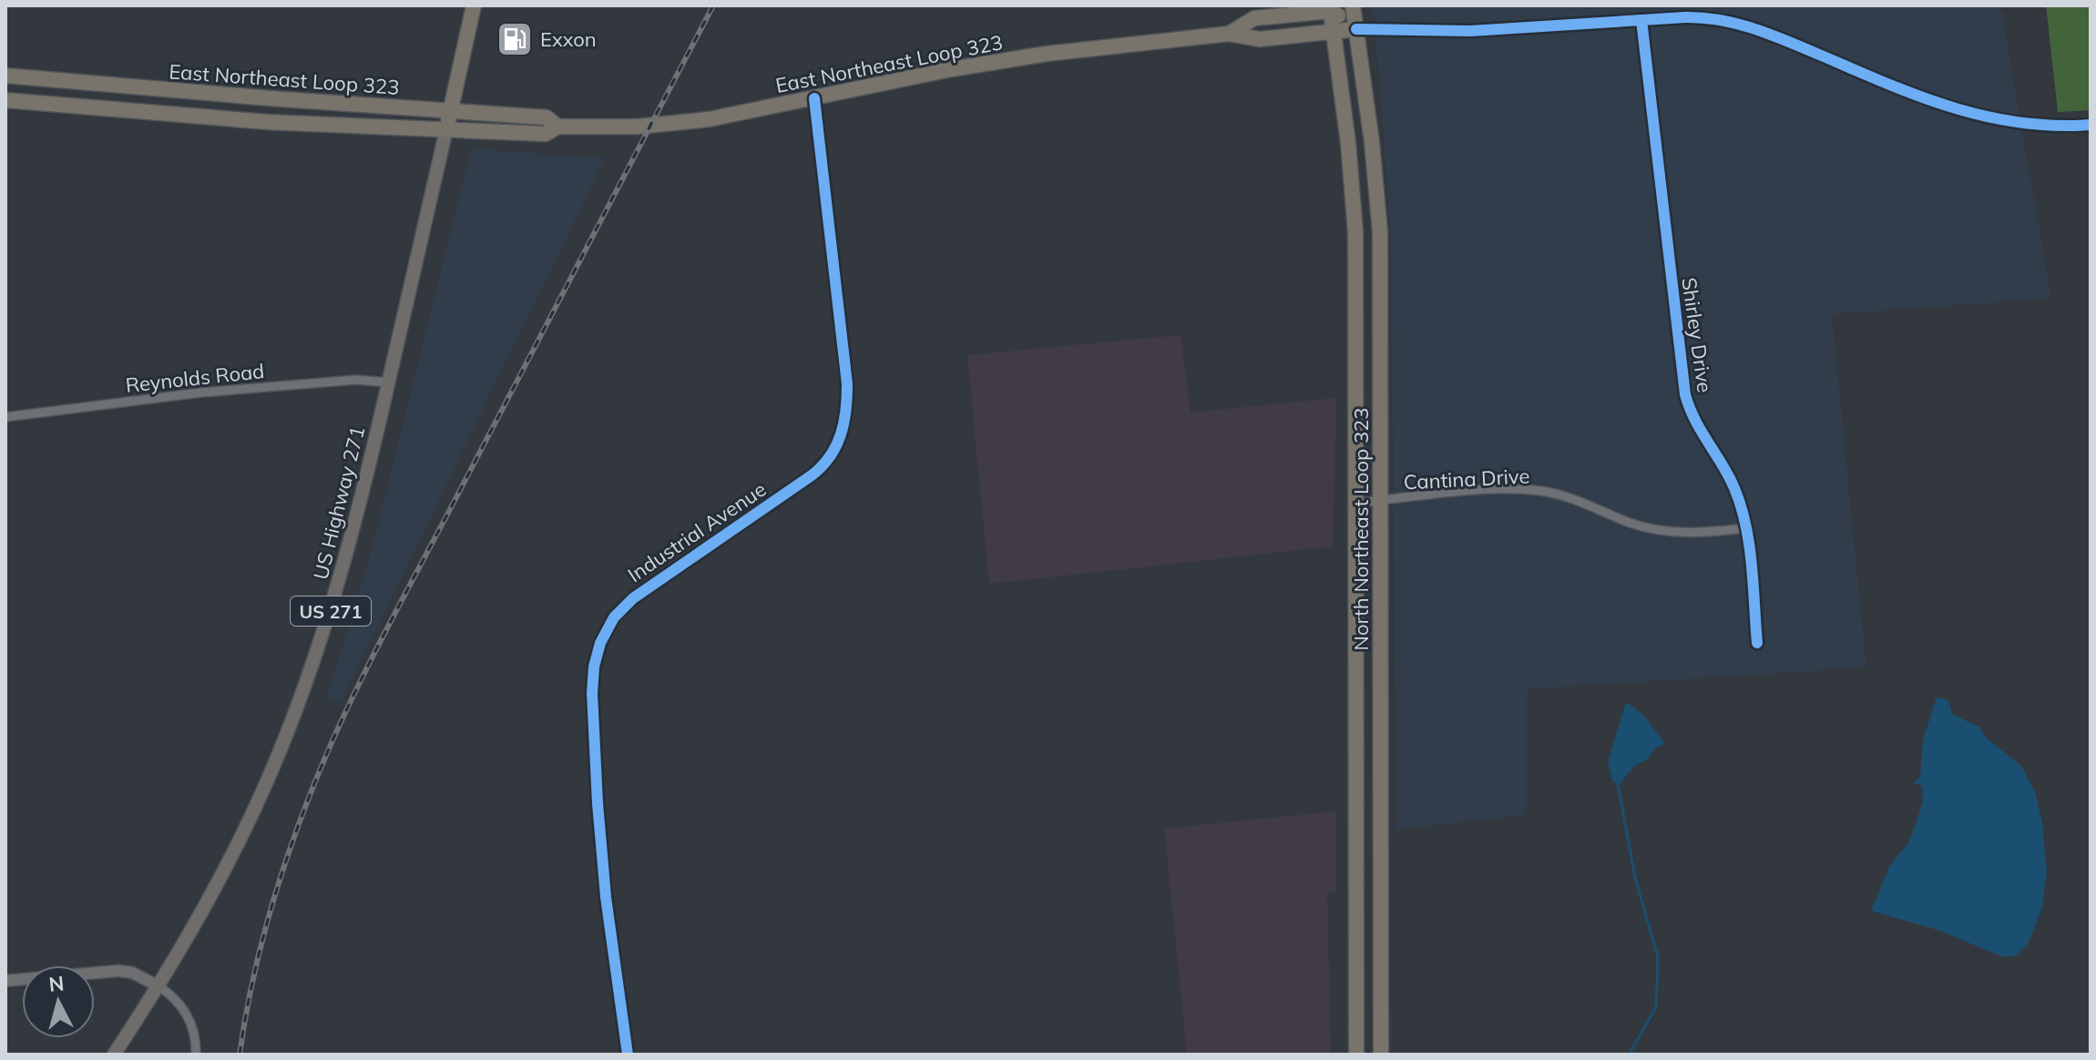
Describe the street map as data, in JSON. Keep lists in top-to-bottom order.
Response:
{
  "streets": {
    "highway": [
      "East Northeast Loop 323",
      "US Highway 271",
      "North Northeast Loop 323",
      "US 271"
    ],
    "street": [
      "Shirley Drive",
      "Reynolds Road",
      "Cantina Drive",
      "Industrial Avenue"
    ]
  },
  "crossings": [
    ["East Northeast Loop 323", "US Highway 271"],
    ["East Northeast Loop 323", "North Northeast Loop 323"],
    ["East Northeast Loop 323", "Industrial Avenue"],
    ["Shirley Drive", "Cantina Drive"],
    ["Reynolds Road", "US Highway 271"],
    ["Cantina Drive", "North Northeast Loop 323"]
  ],
  "places": {
    "fuel station": ["Exxon"]
  },
  "north": "top"
}
